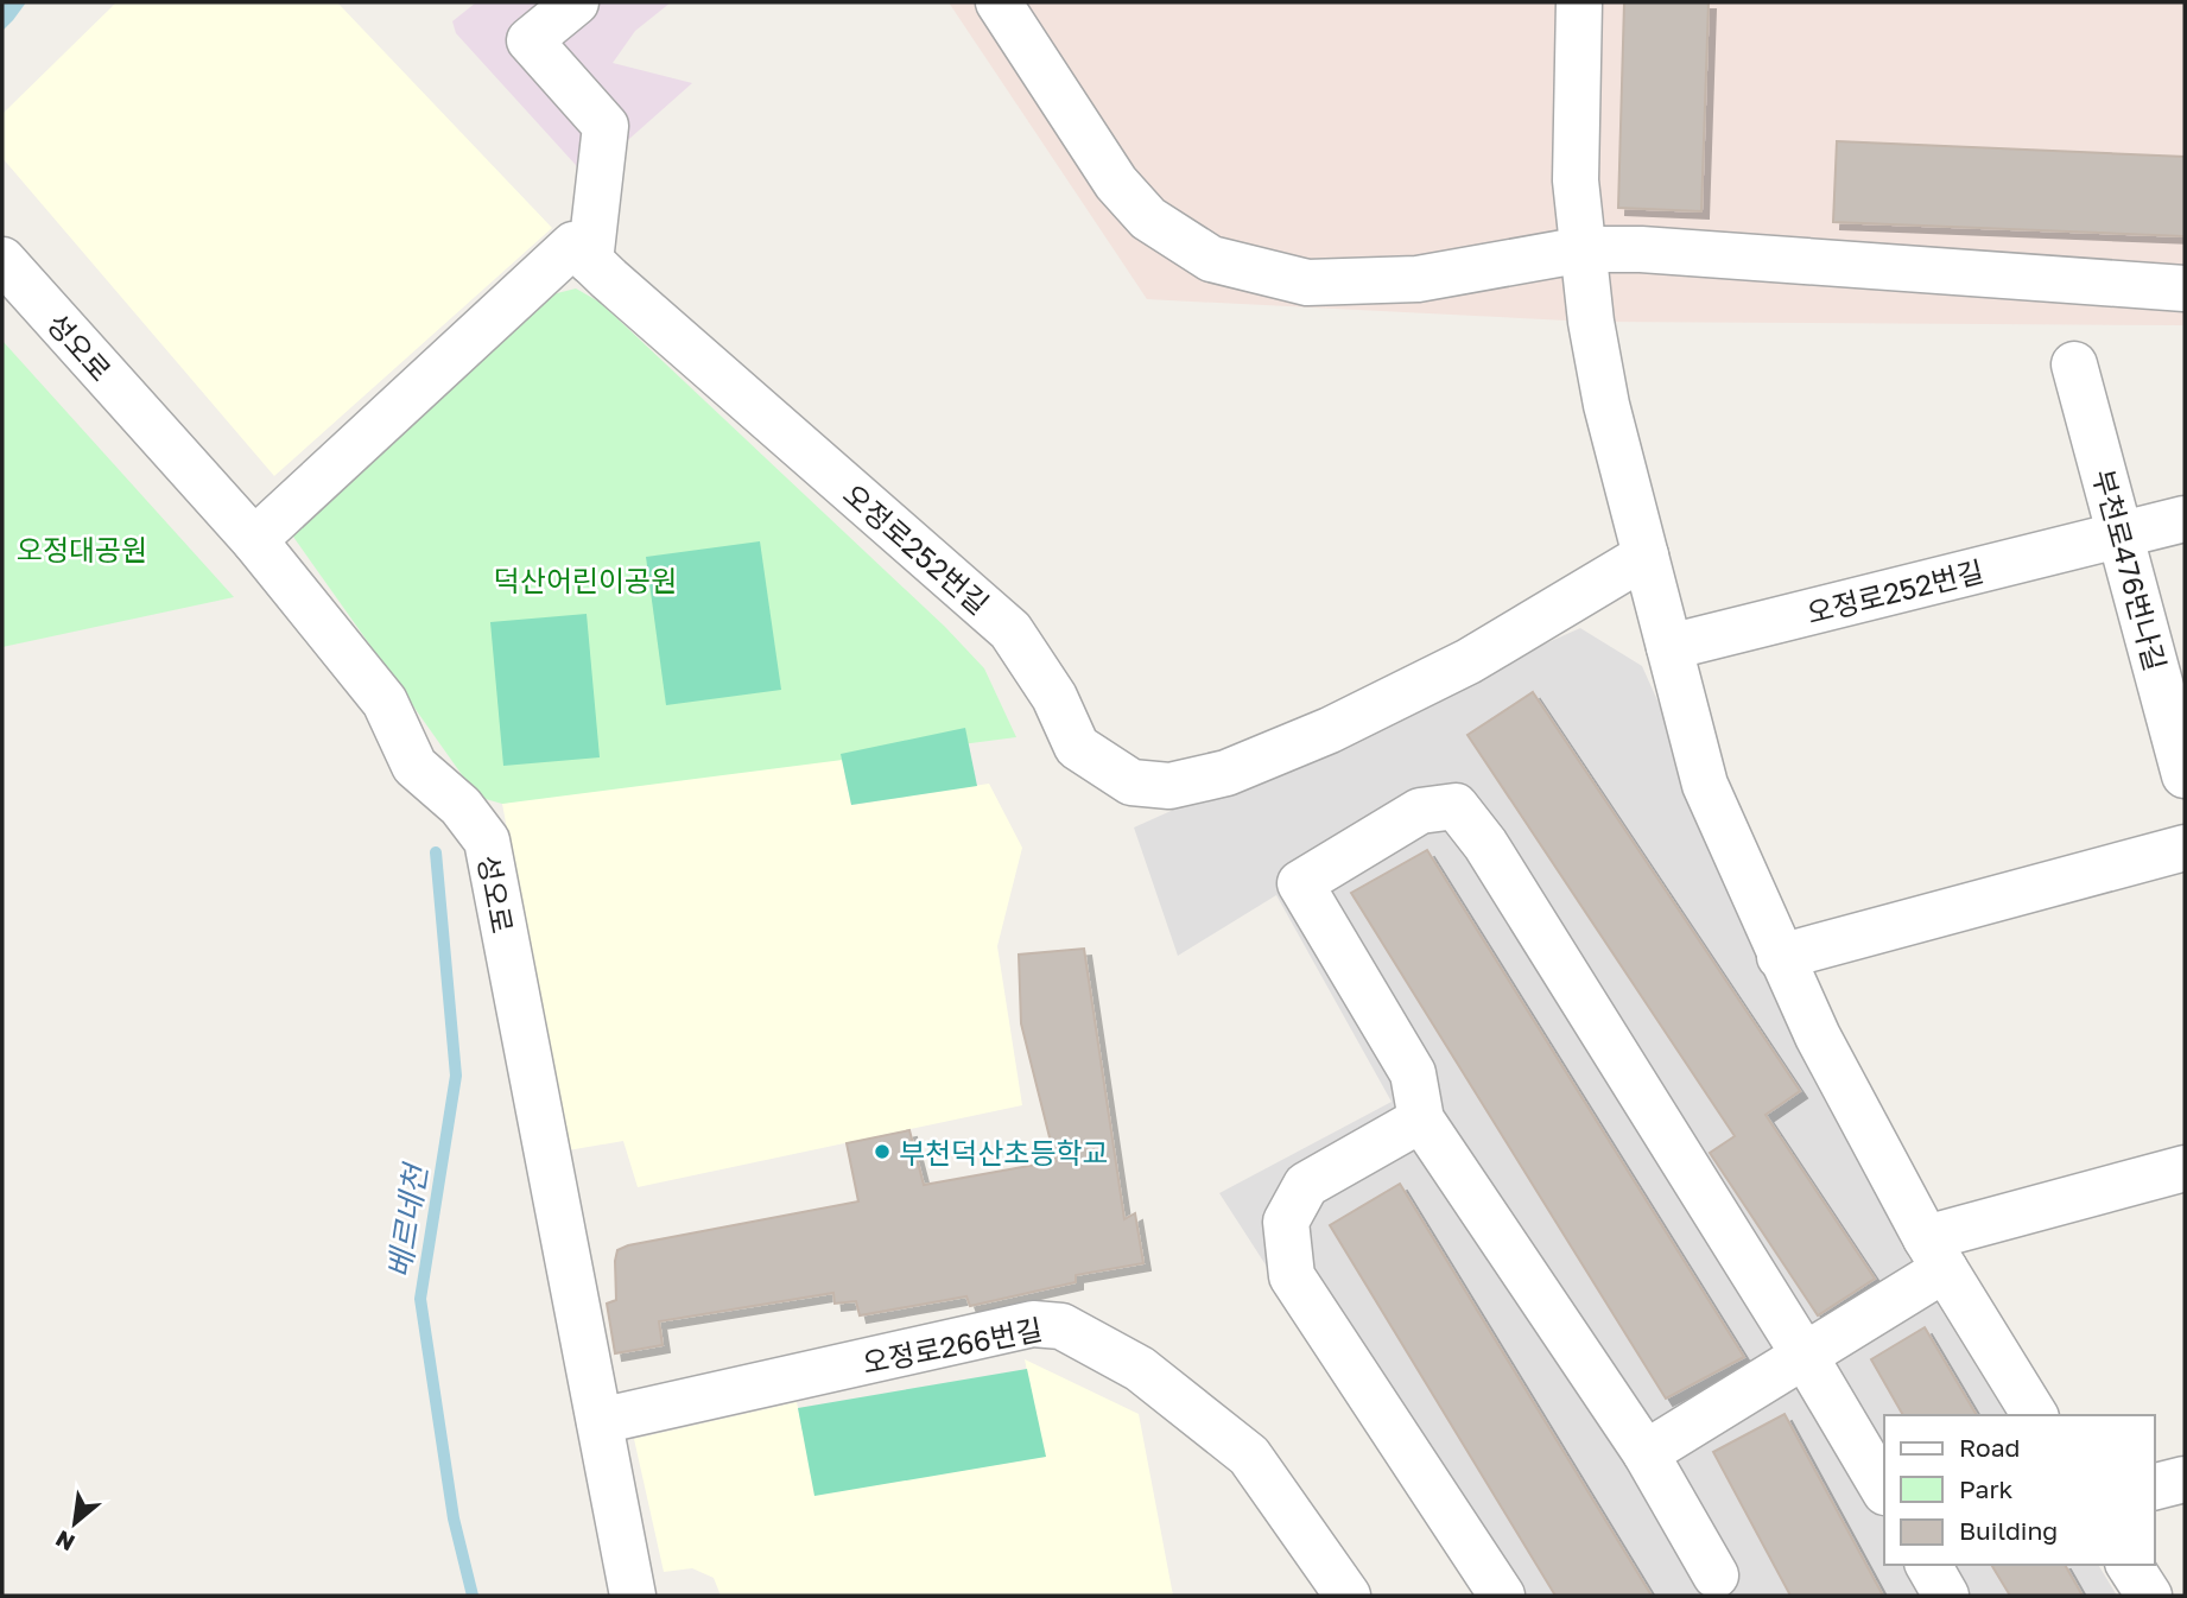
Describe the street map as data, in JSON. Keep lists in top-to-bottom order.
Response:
{
  "streets": {
    "street": [
      "성오로",
      "오정로252번길",
      "부천로476번나길",
      "오정로266번길"
    ]
  },
  "crossings": [
    ["성오로", "오정로266번길"],
    ["오정로252번길", "부천로476번나길"]
  ],
  "water": ["베르네천"],
  "parks": ["오정대공원", "덕산어린이공원"],
  "places": ["부천덕산초등학교"],
  "legend": ["Road", "Park", "Building"],
  "north": "bottom left"
}
